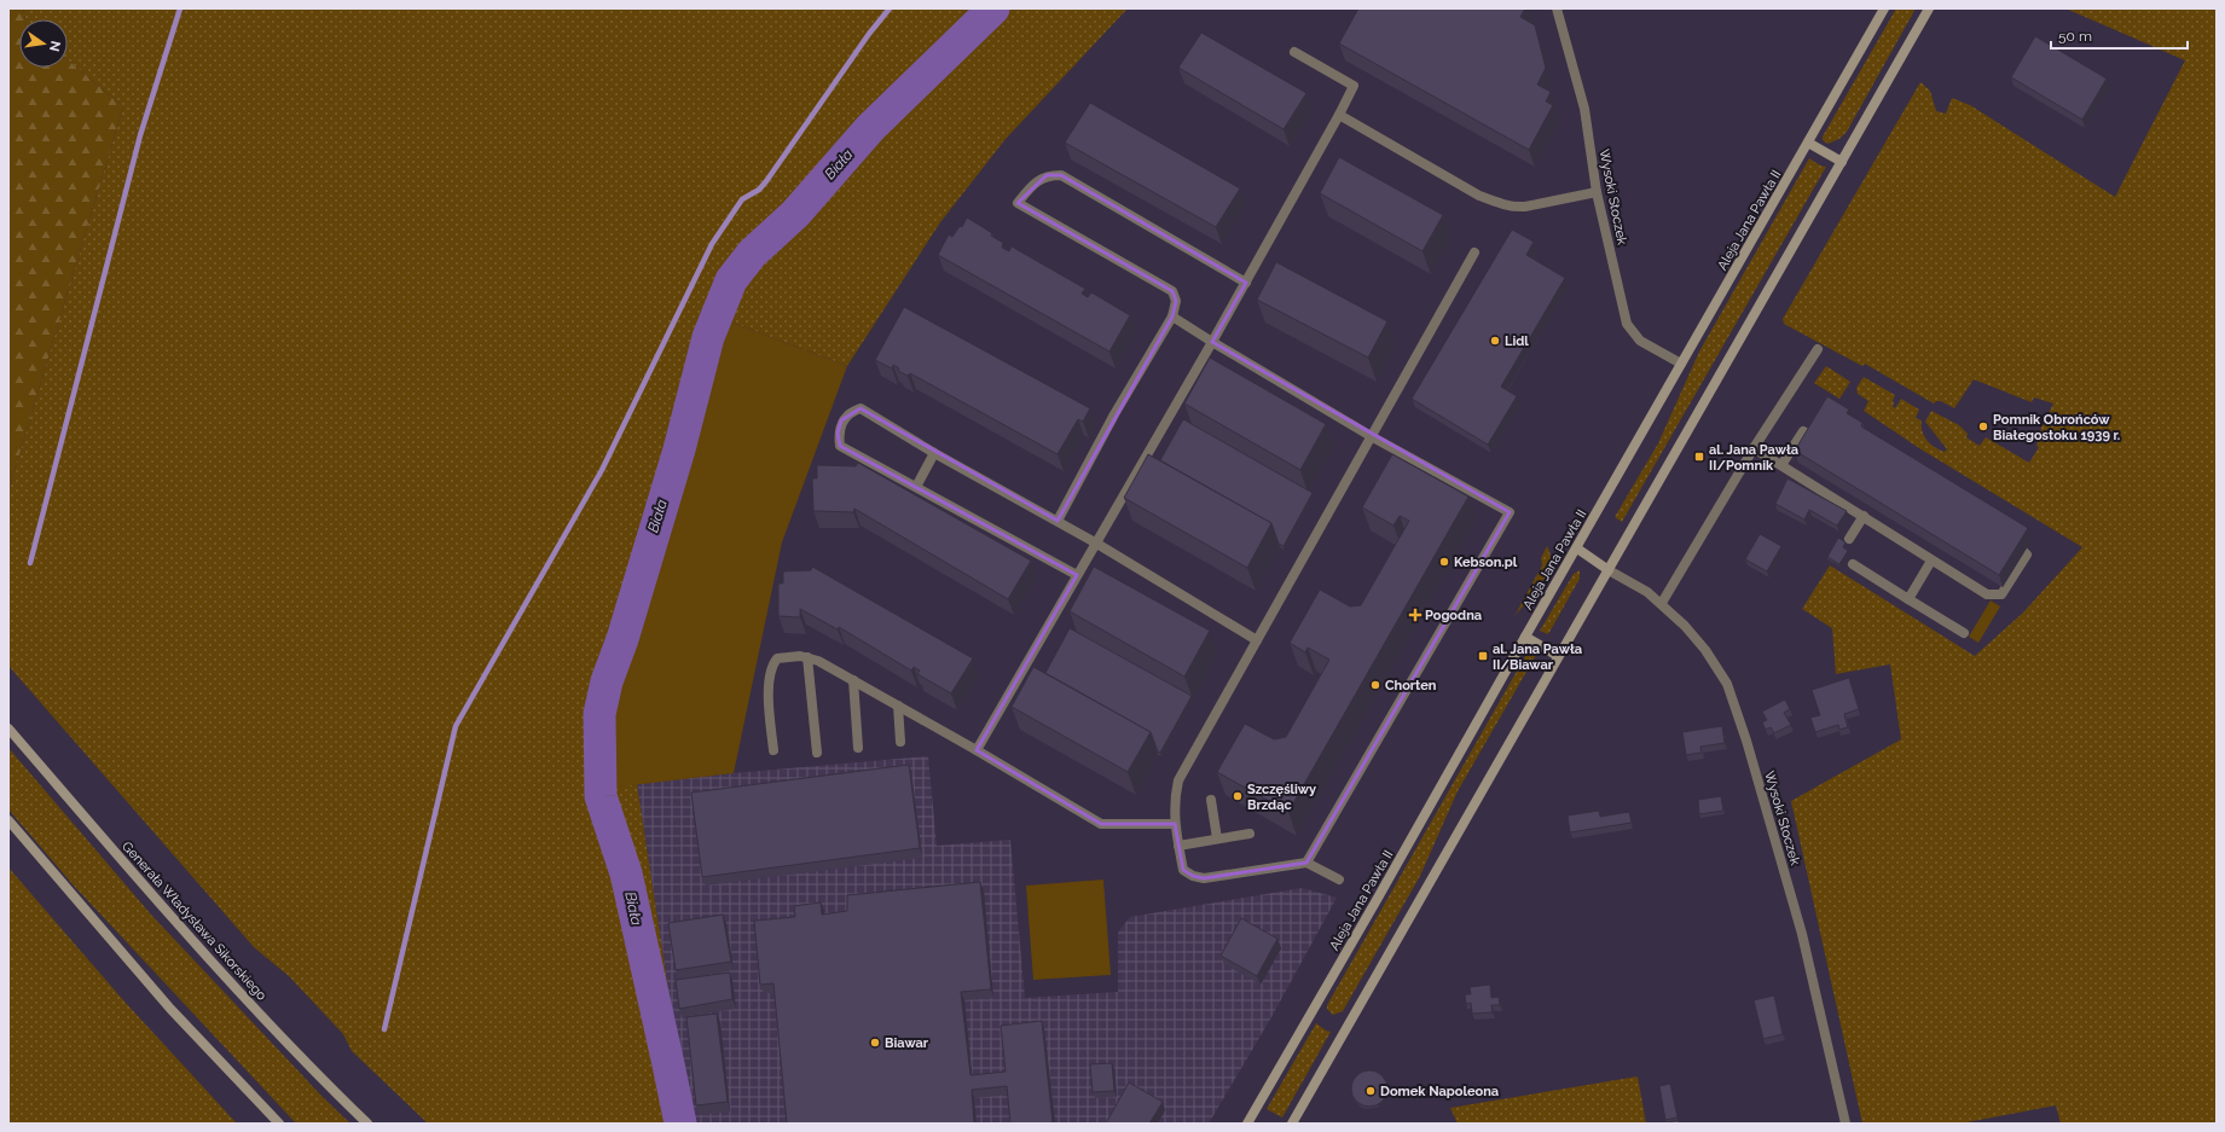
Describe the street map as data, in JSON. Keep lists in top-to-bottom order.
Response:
{
  "streets": {
    "main road": ["Aleja Jana Pawła II", "Generała Władysława Sikorskiego"],
    "street": ["Wysoki Stoczek"]
  },
  "crossings": [
    ["Wysoki Stoczek", "Aleja Jana Pawła II"]
  ],
  "water": ["Biała"],
  "places": {
    "other": [
      "Lidl",
      "Pomnik Obrońców Białegostoku 1939 r.",
      "Kebson.pl",
      "Chorten",
      "Szczęśliwy Brzdąc",
      "Biawar",
      "Domek Napoleona"
    ],
    "transit": ["al. Jana Pawła II/Pomnik", "al. Jana Pawła II/Biawar"],
    "health": ["Pogodna"]
  },
  "scale_bar": "50 m",
  "north": "right"
}
